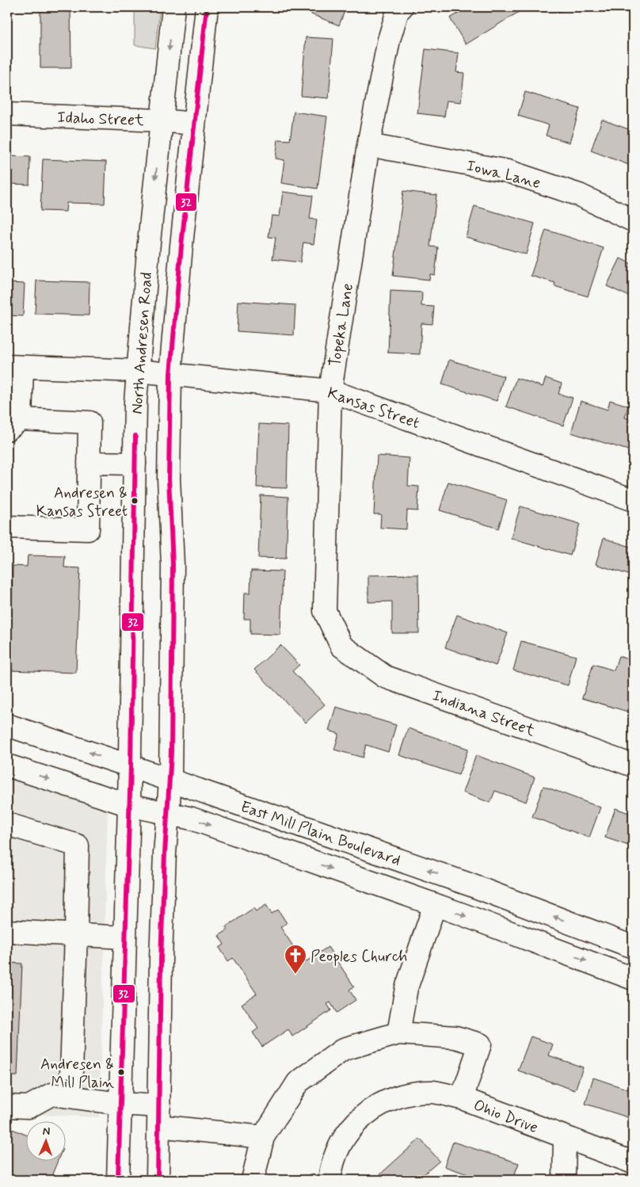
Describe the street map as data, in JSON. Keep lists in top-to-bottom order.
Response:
{
  "streets": {
    "street": [
      "Idaho Street",
      "Iowa Lane",
      "Topeka Lane",
      "North Andresen Road",
      "Kansas Street",
      "Indiana Street",
      "East Mill Plain Boulevard",
      "Ohio Drive"
    ]
  },
  "crossings": [
    ["Idaho Street", "North Andresen Road"],
    ["Iowa Lane", "Topeka Lane"],
    ["Topeka Lane", "Kansas Street"],
    ["Topeka Lane", "Indiana Street"],
    ["North Andresen Road", "Kansas Street"],
    ["North Andresen Road", "East Mill Plain Boulevard"]
  ],
  "places": {
    "other": ["Andresen & Kansas Street", "Andresen & Mill Plain"],
    "church": ["Peoples Church"]
  },
  "lines": ["transit line 32"],
  "north": "top"
}
